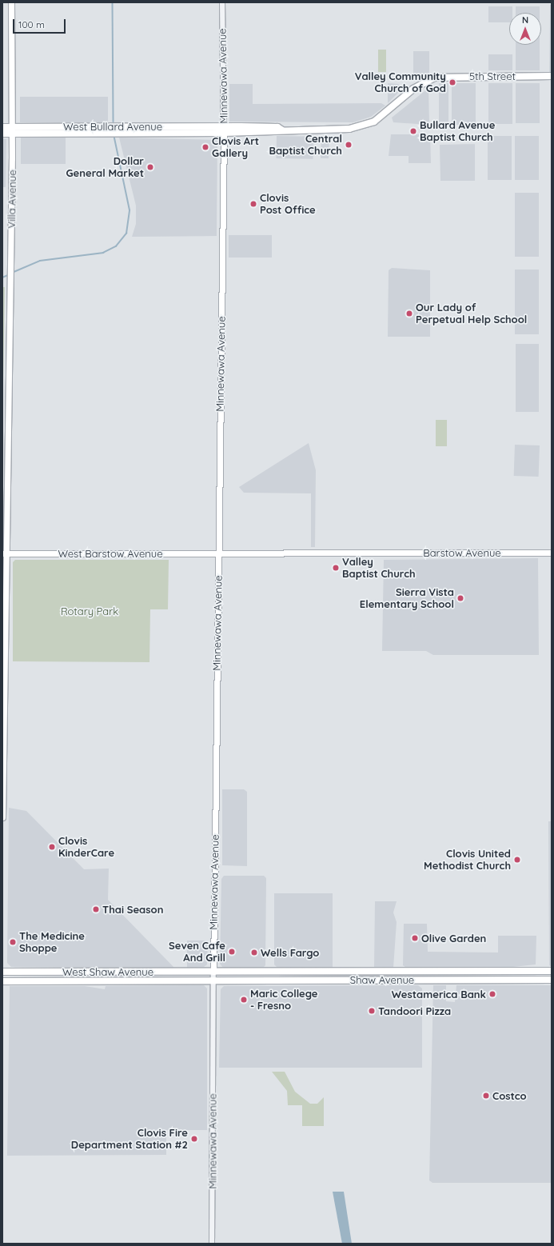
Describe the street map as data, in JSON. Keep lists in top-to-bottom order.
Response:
{
  "streets": {
    "main road": [
      "Minnewawa Avenue",
      "5th Street",
      "West Bullard Avenue",
      "Villa Avenue",
      "Barstow Avenue",
      "West Barstow Avenue",
      "West Shaw Avenue",
      "Shaw Avenue"
    ]
  },
  "crossings": [
    ["Minnewawa Avenue", "5th Street"],
    ["Minnewawa Avenue", "West Bullard Avenue"],
    ["Minnewawa Avenue", "Barstow Avenue"],
    ["Minnewawa Avenue", "West Barstow Avenue"],
    ["Minnewawa Avenue", "West Shaw Avenue"],
    ["Minnewawa Avenue", "Shaw Avenue"],
    ["5th Street", "West Bullard Avenue"],
    ["West Bullard Avenue", "Villa Avenue"],
    ["Villa Avenue", "West Barstow Avenue"],
    ["Barstow Avenue", "West Barstow Avenue"],
    ["West Shaw Avenue", "Shaw Avenue"]
  ],
  "parks": ["Rotary Park"],
  "places": [
    "Valley Community Church of God",
    "Bullard Avenue Baptist Church",
    "Central Baptist Church",
    "Clovis Art Gallery",
    "Dollar General Market",
    "Clovis Post Office",
    "Our Lady of Perpetual Help School",
    "Valley Baptist Church",
    "Sierra Vista Elementary School",
    "Clovis KinderCare",
    "Clovis United Methodist Church",
    "Thai Season",
    "Olive Garden",
    "The Medicine Shoppe",
    "Seven Cafe And Grill",
    "Wells Fargo",
    "Westamerica Bank",
    "Maric College - Fresno",
    "Tandoori Pizza",
    "Costco",
    "Clovis Fire Department Station #2"
  ],
  "scale_bar": "100 m",
  "north": "top"
}
